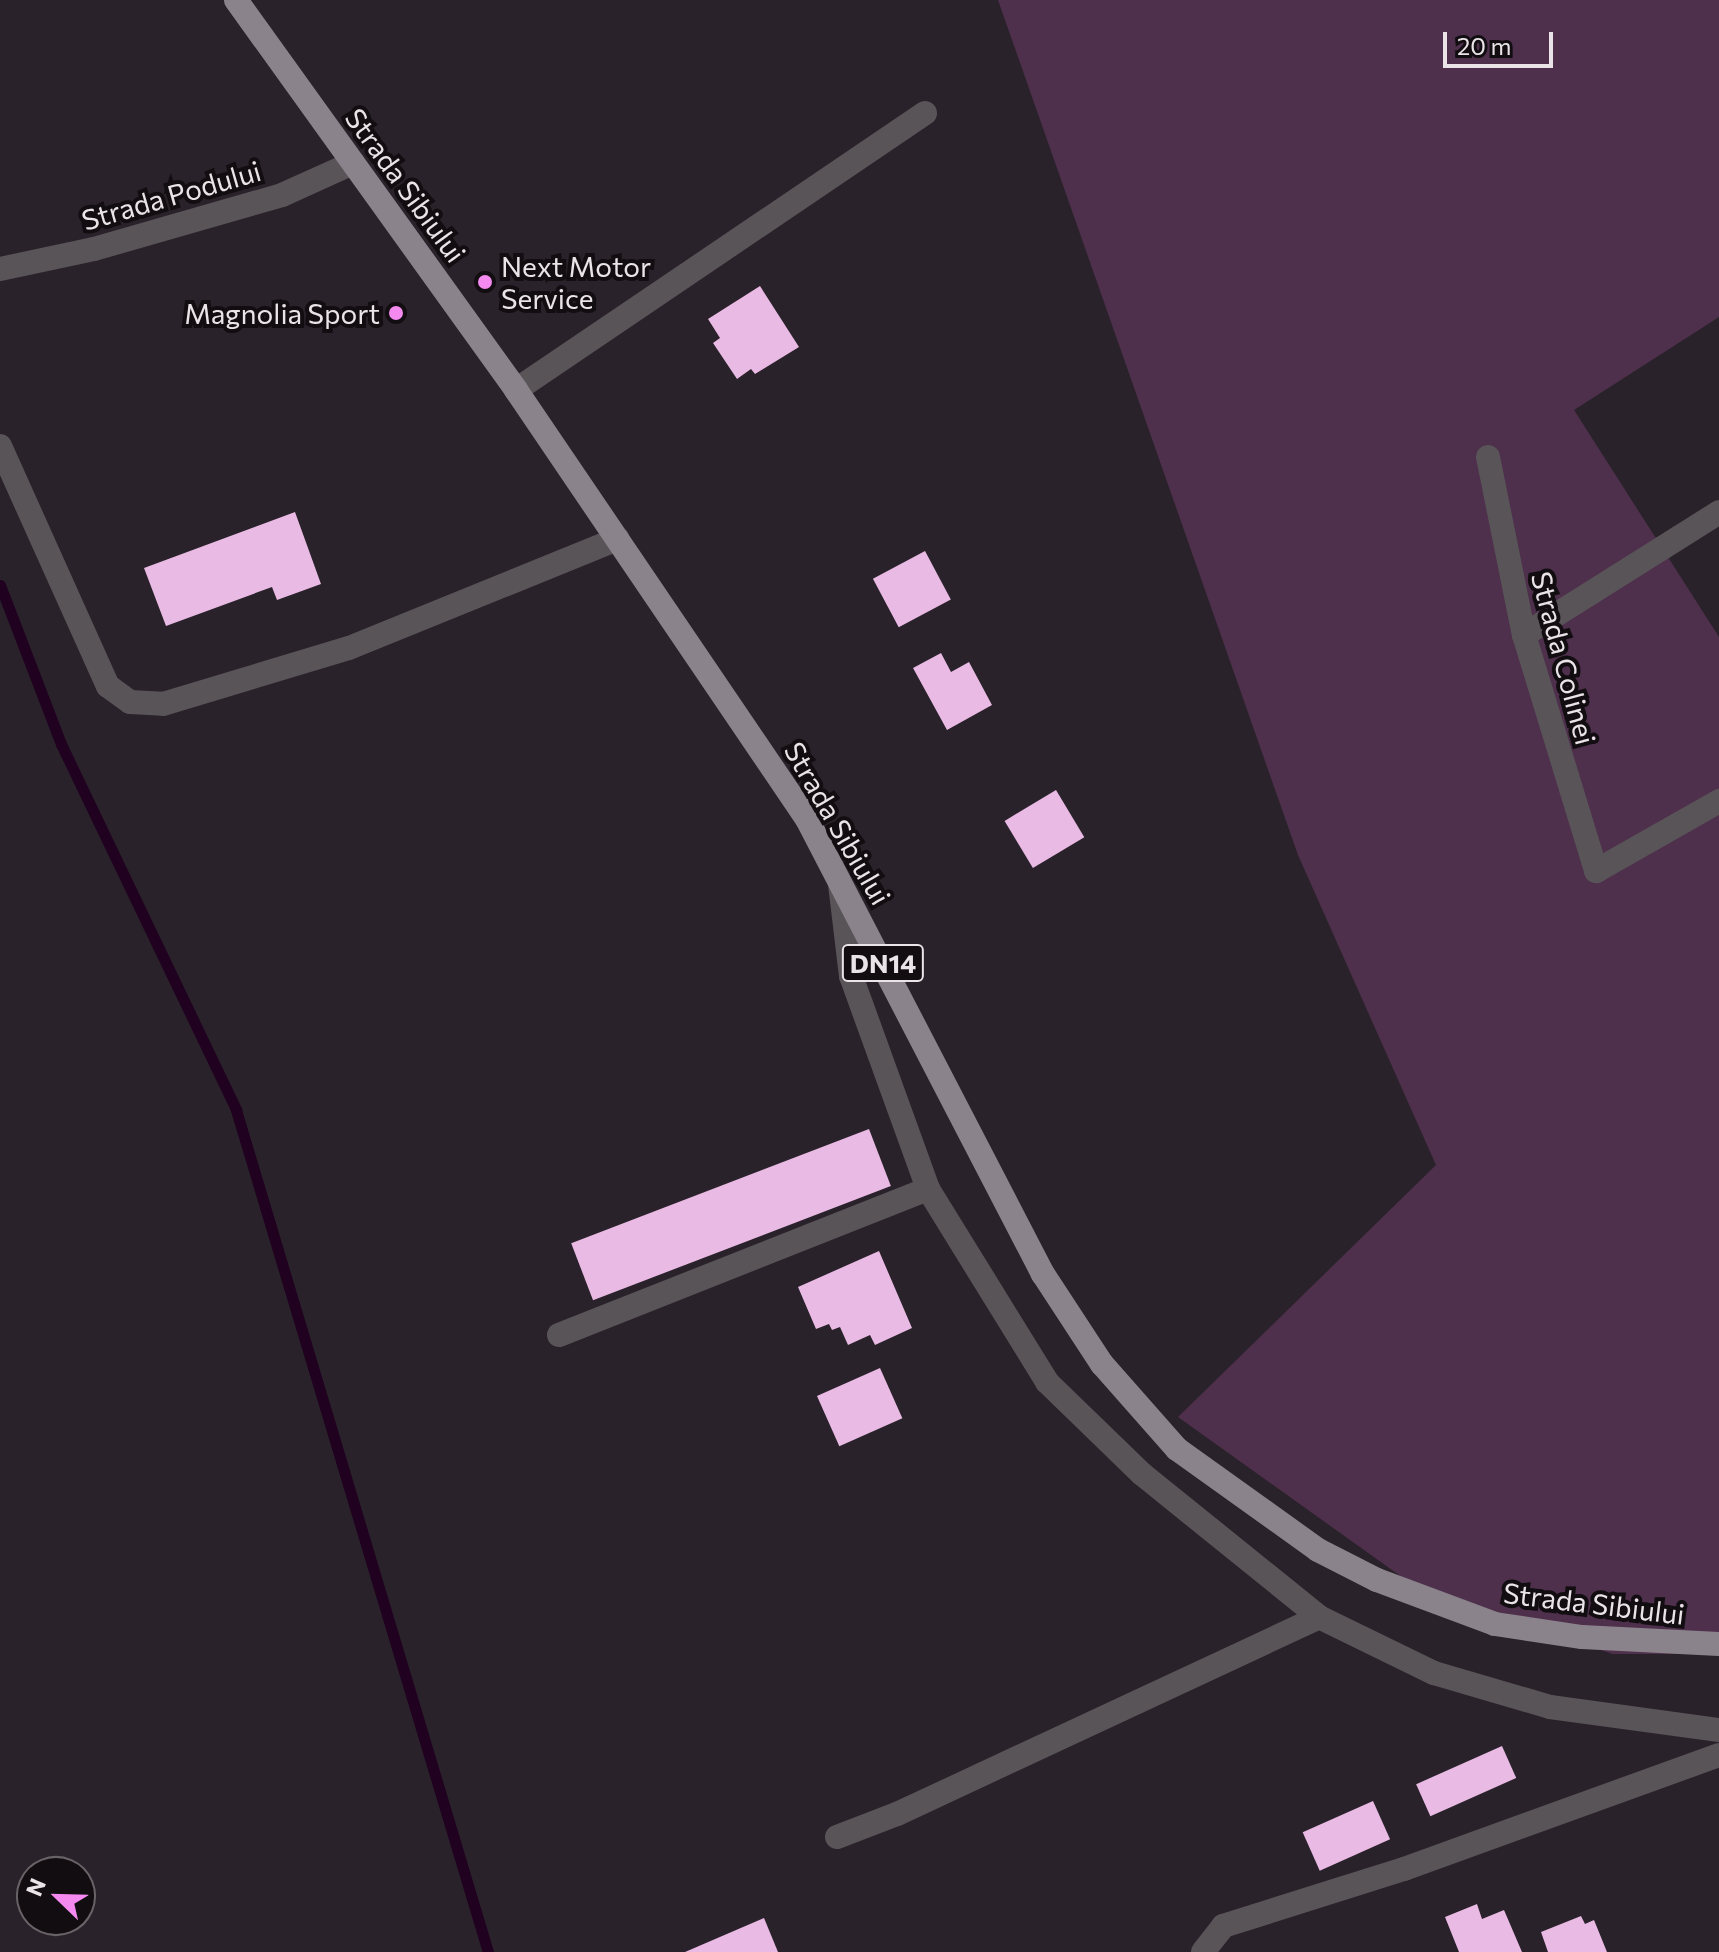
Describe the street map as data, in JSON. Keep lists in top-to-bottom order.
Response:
{
  "streets": {
    "main road": ["Strada Sibiului", "DN14"],
    "street": ["Strada Podului", "Strada Colinei"]
  },
  "crossings": [
    ["Strada Sibiului", "Strada Podului"]
  ],
  "places": ["Next Motor Service", "Magnolia Sport"],
  "scale_bar": "20 m",
  "north": "top left"
}
